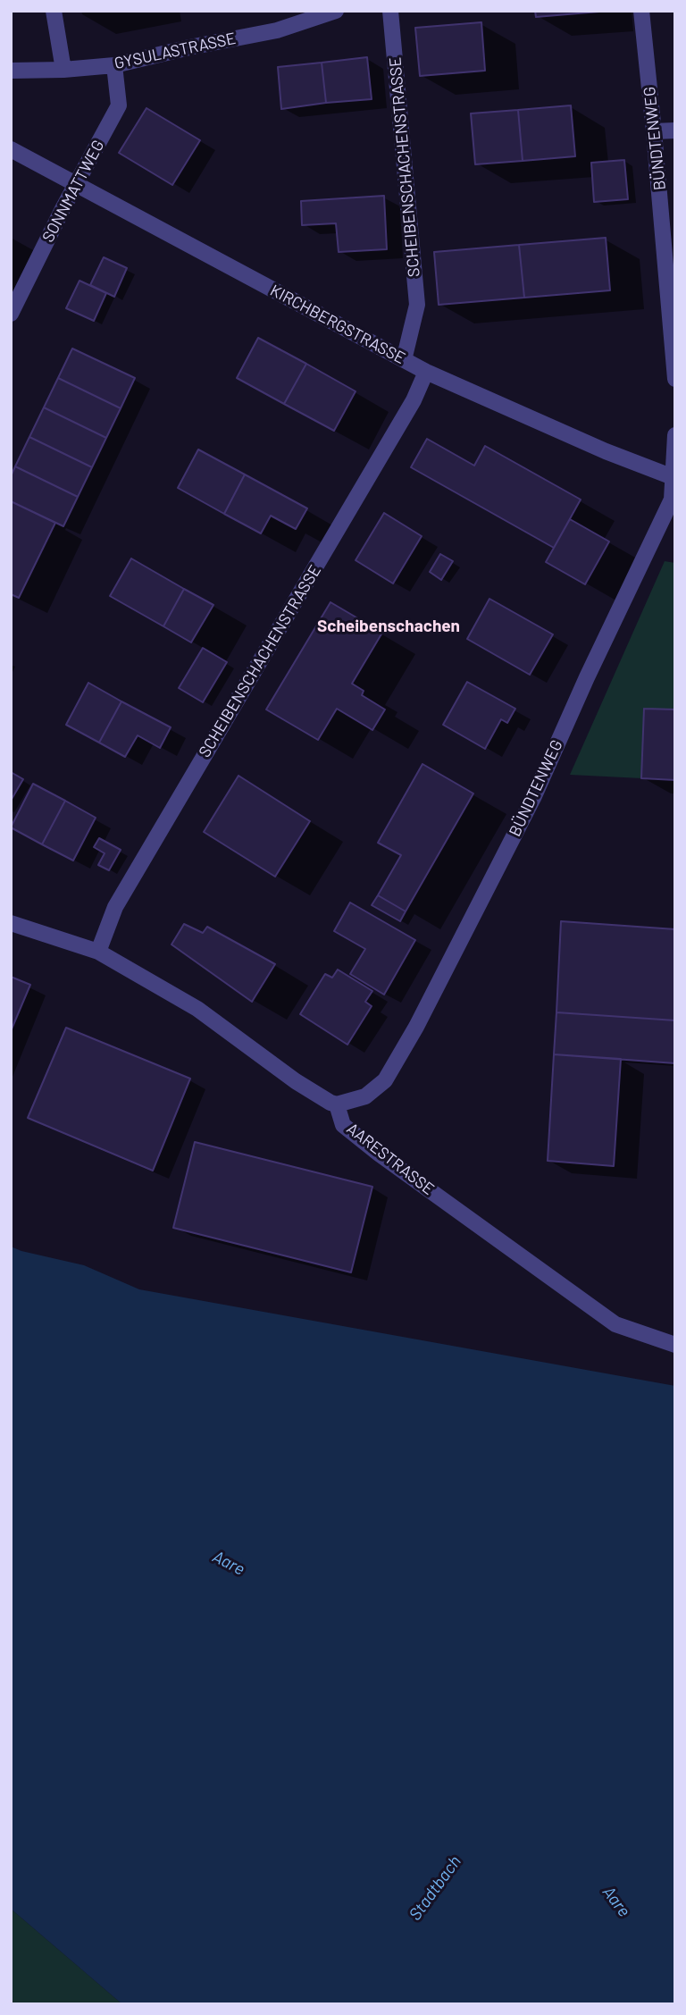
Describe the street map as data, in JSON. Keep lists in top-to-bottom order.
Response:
{
  "streets": {
    "street": [
      "GYSULASTRASSE",
      "BÜNDTENWEG",
      "SCHEIBENSCHACHENSTRASSE",
      "SONNMATTWEG",
      "KIRCHBERGSTRASSE",
      "AARESTRASSE"
    ]
  },
  "crossings": [
    ["GYSULASTRASSE", "SONNMATTWEG"],
    ["BÜNDTENWEG", "KIRCHBERGSTRASSE"],
    ["BÜNDTENWEG", "AARESTRASSE"],
    ["SCHEIBENSCHACHENSTRASSE", "KIRCHBERGSTRASSE"],
    ["SONNMATTWEG", "KIRCHBERGSTRASSE"]
  ],
  "districts": ["Scheibenschachen"],
  "water": ["Aare", "Stadtbach"]
}
